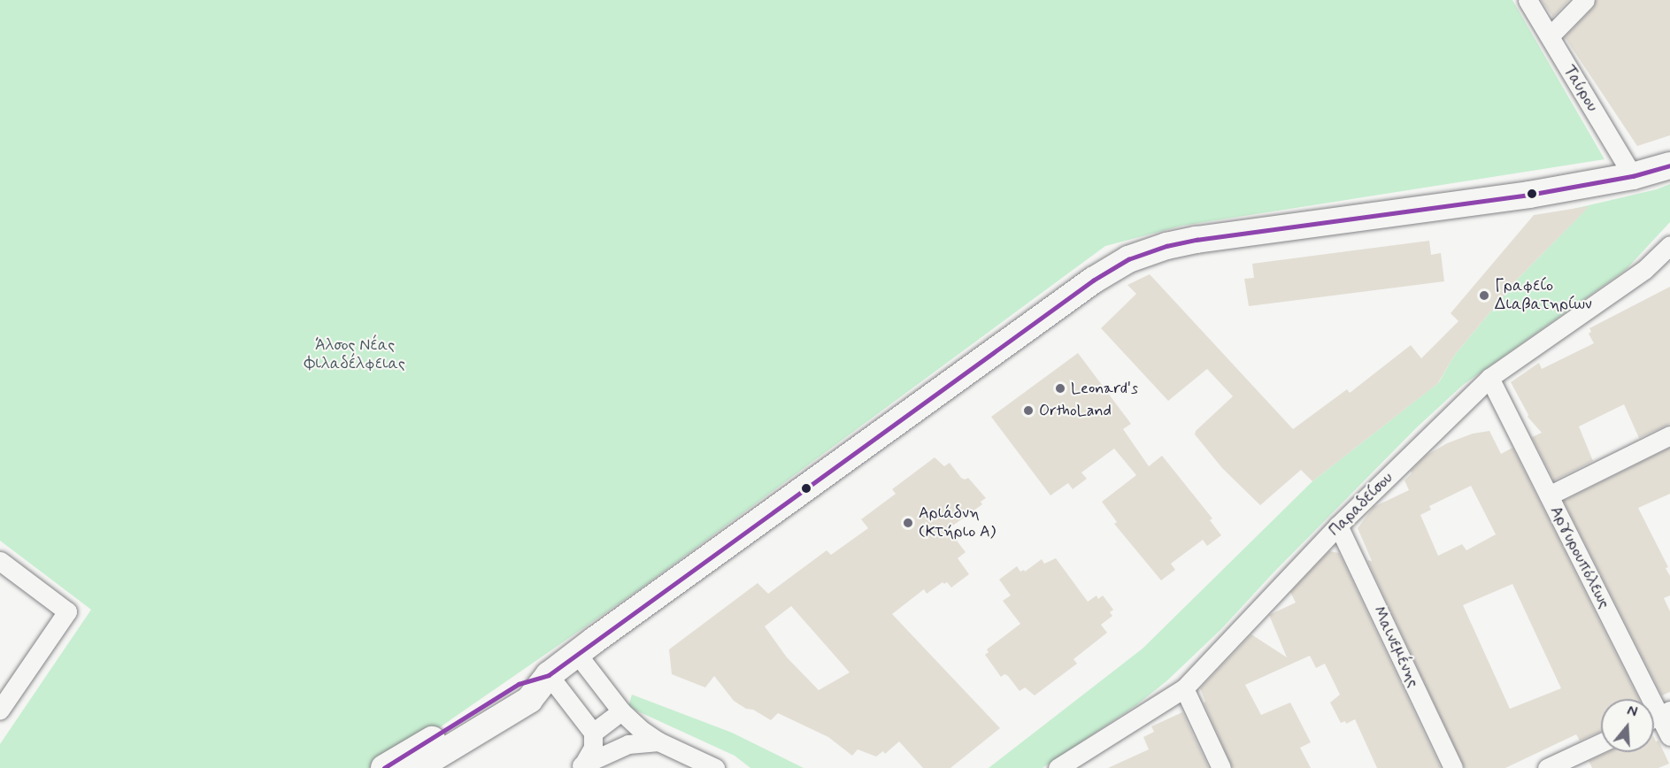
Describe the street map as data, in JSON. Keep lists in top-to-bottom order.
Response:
{
  "streets": {
    "street": [
      "Ταύρου",
      "Παραδείσου",
      "Αργυρουπόλεως",
      "Μαινεμένης"
    ]
  },
  "crossings": [
    ["Παραδείσου", "Αργυρουπόλεως"],
    ["Παραδείσου", "Μαινεμένης"]
  ],
  "parks": ["Άλσος Νέας Φιλαδέλφειας"],
  "places": [
    "Γραφείο Διαβατηρίων",
    "Leonard's",
    "OrthoLand",
    "Αριάδνη (Κτήριο Α)"
  ],
  "north": "top"
}
